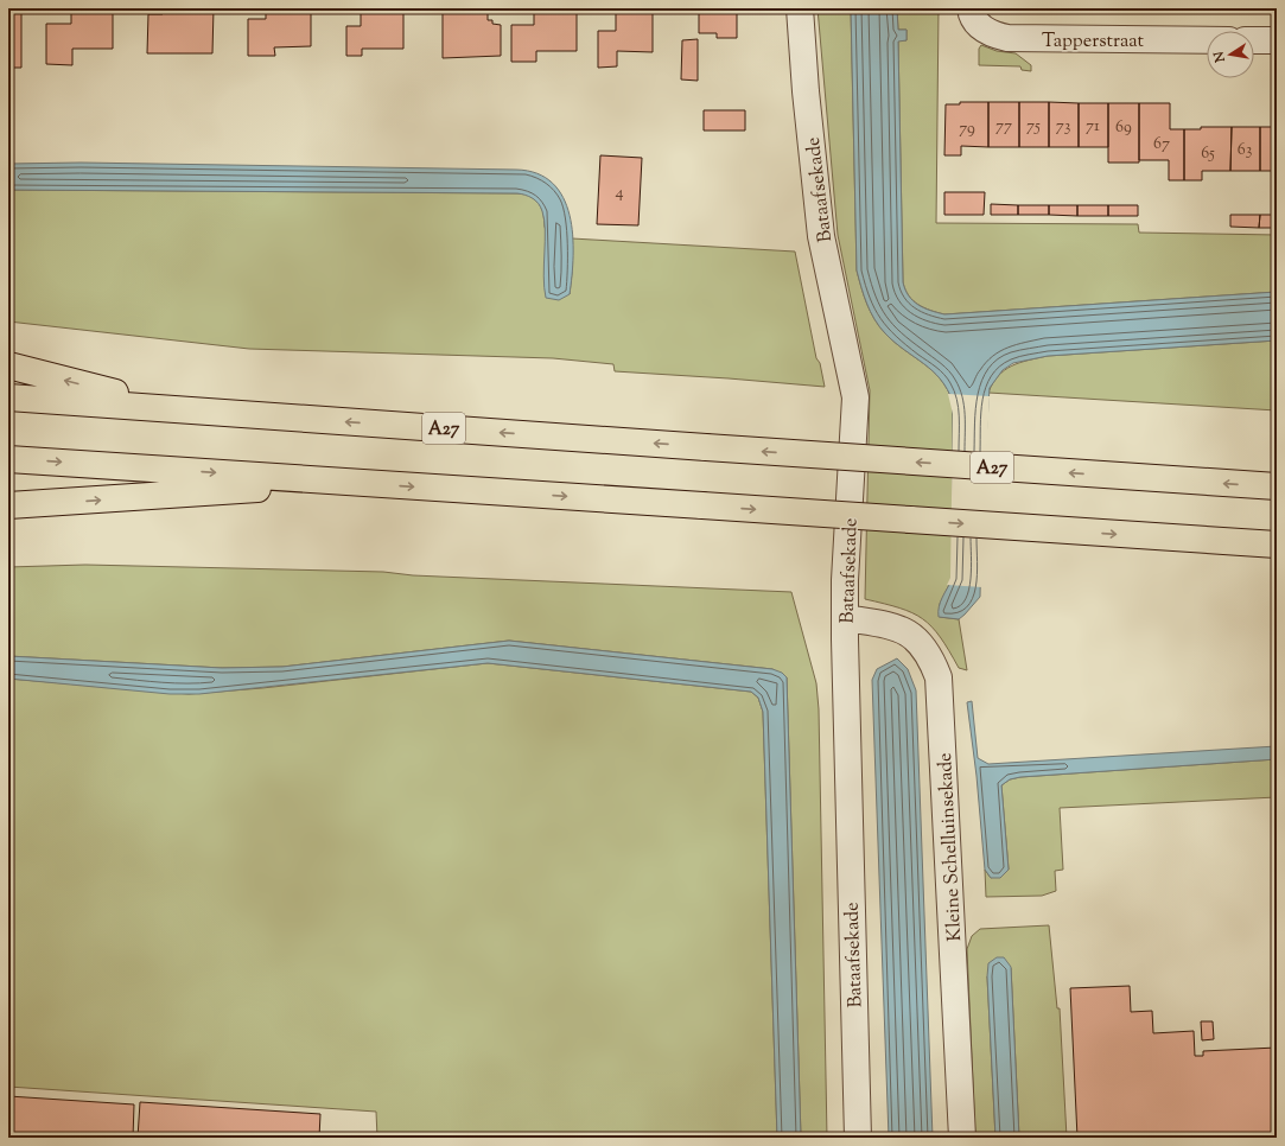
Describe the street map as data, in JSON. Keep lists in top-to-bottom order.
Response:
{
  "streets": {
    "highway": ["A27"],
    "street": ["Tapperstraat", "Bataafsekade", "Kleine Schelluinsekade"]
  },
  "crossings": [
    ["Bataafsekade", "Kleine Schelluinsekade"]
  ],
  "house_numbers": [
    "77",
    "75",
    "73",
    "71",
    "69",
    "79",
    "67",
    "63",
    "65",
    "4"
  ],
  "north": "left"
}
